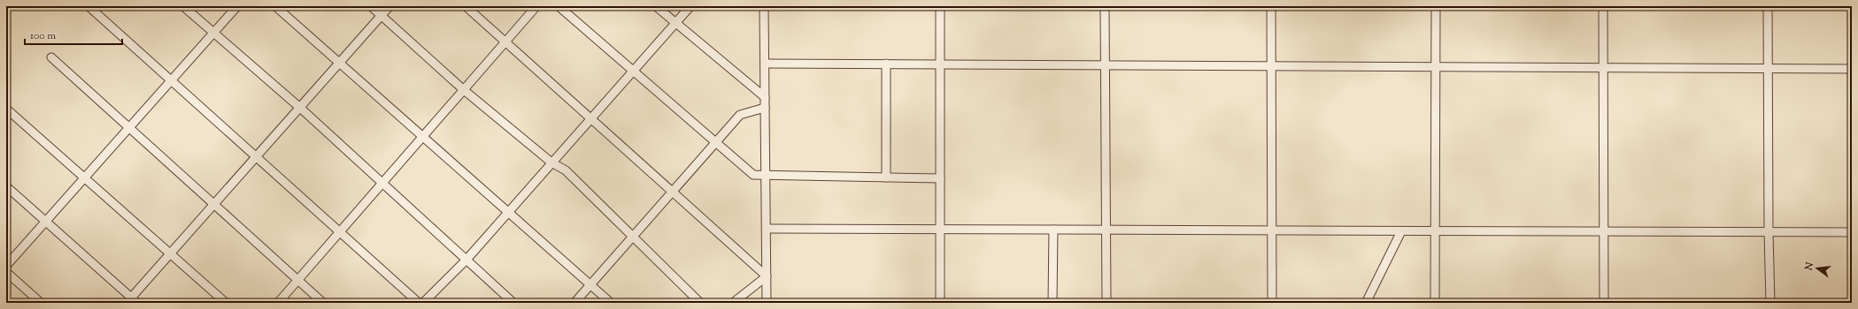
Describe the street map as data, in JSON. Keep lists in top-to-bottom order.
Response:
{
  "scale_bar": "100 m",
  "north": "left"
}
